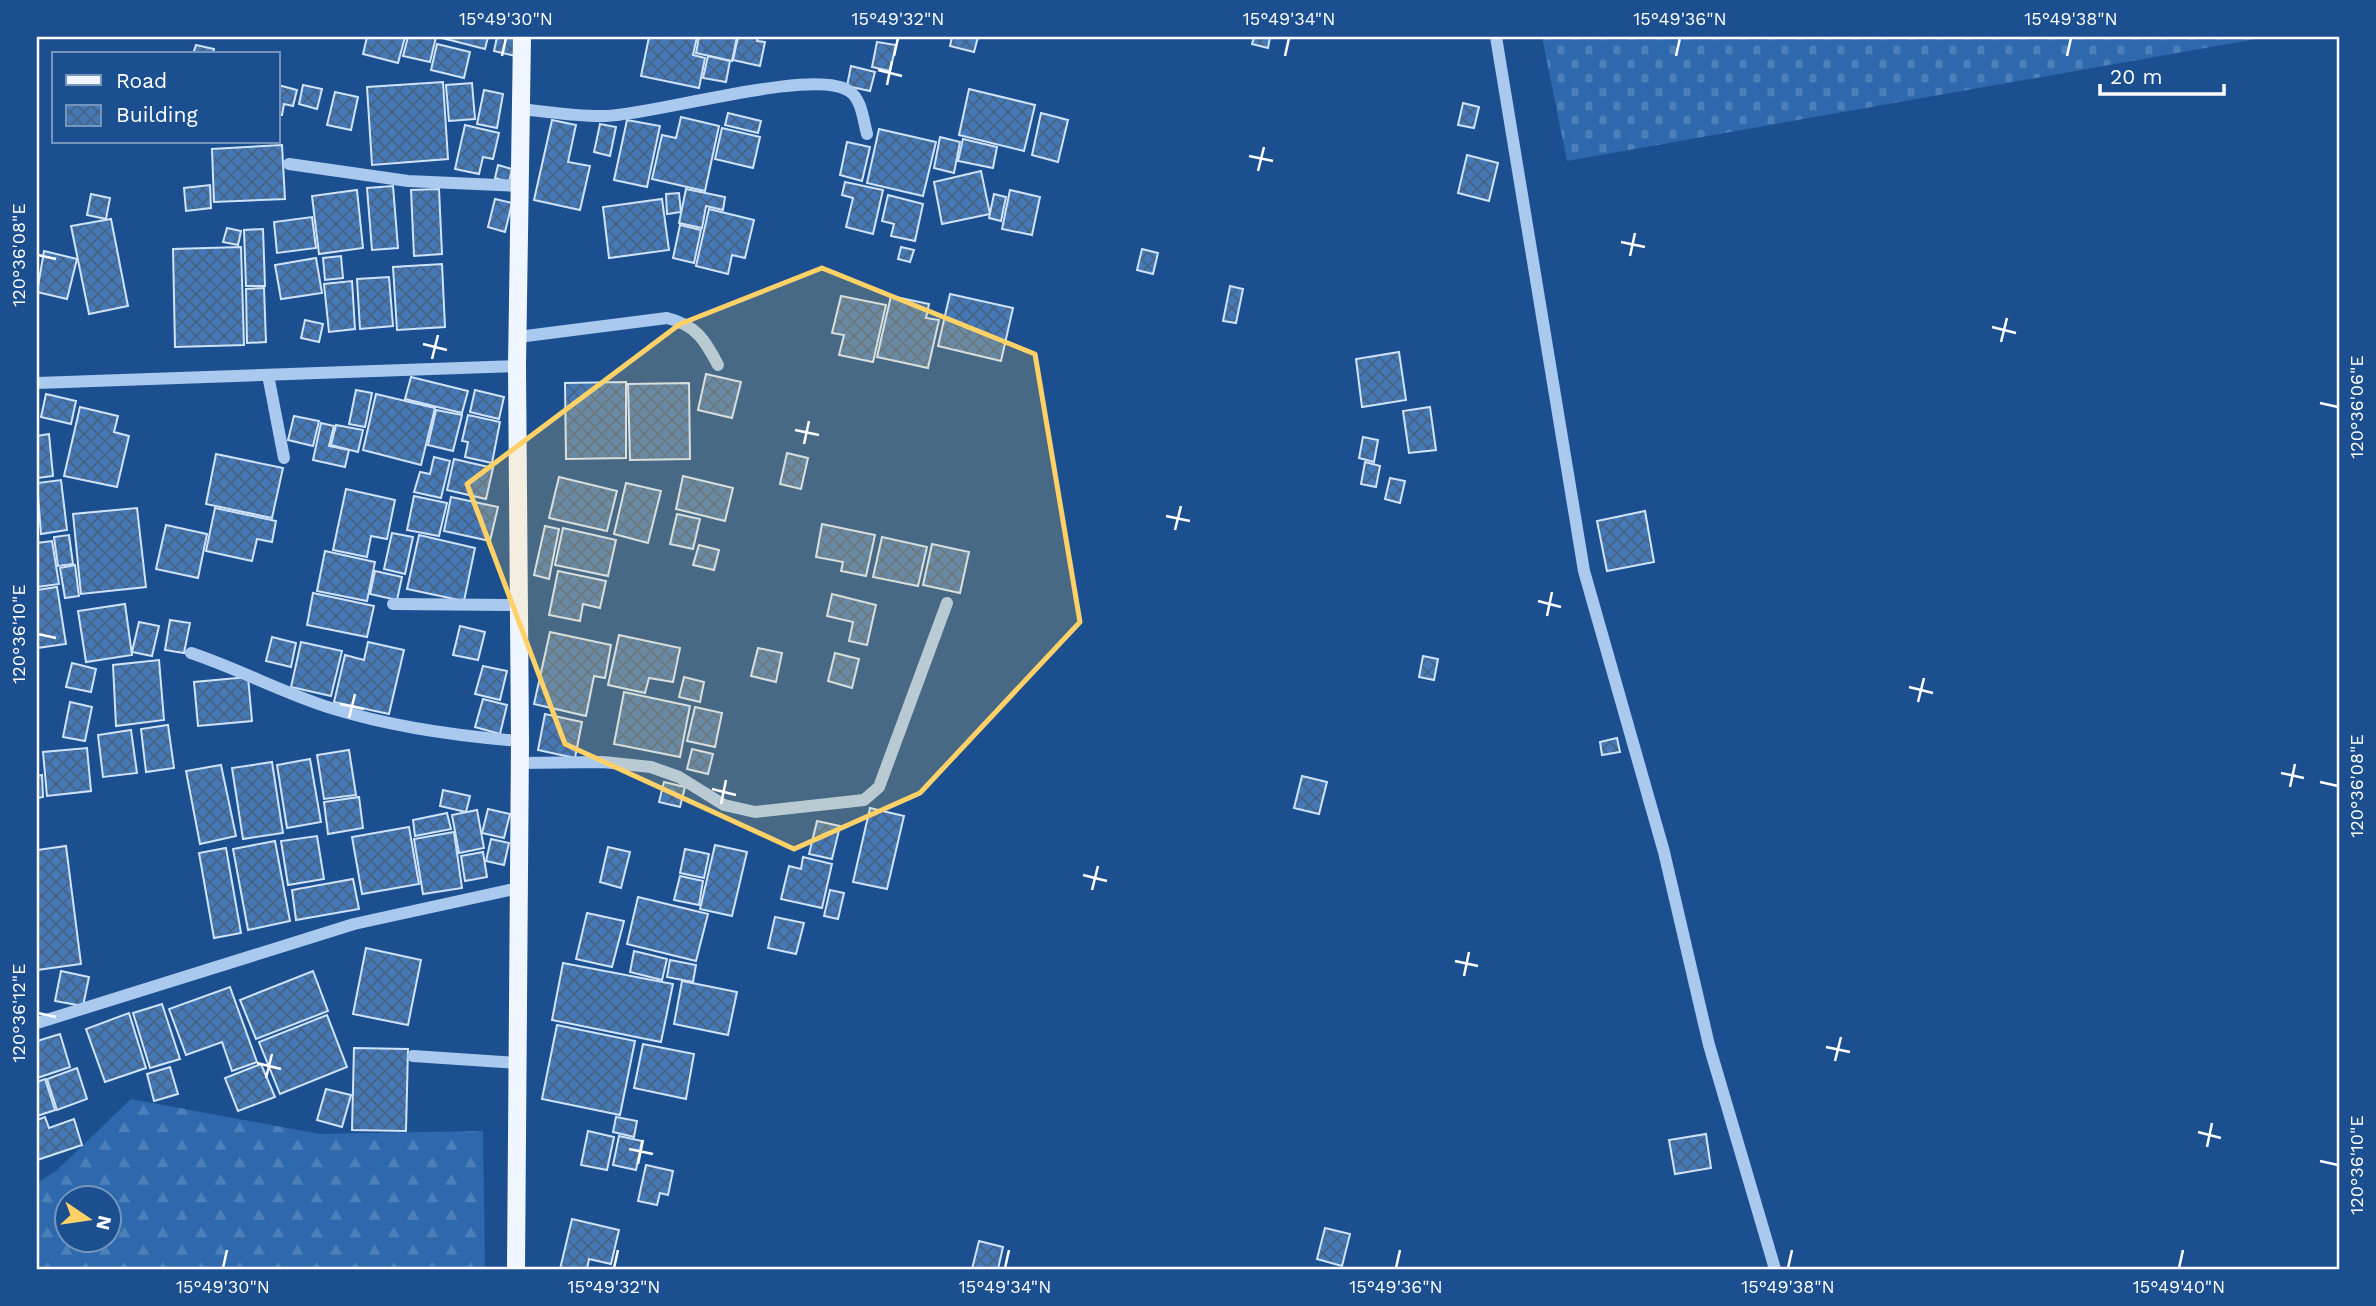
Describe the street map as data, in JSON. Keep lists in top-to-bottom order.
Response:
{
  "legend": ["Road", "Building"],
  "scale_bar": "20 m",
  "north": "right",
  "coordinates": [
    "15°49'30\"N",
    "15°49'32\"N",
    "15°49'34\"N",
    "15°49'36\"N",
    "15°49'38\"N",
    "120°36'08\"E",
    "120°36'06\"E",
    "120°36'10\"E",
    "120°36'12\"E",
    "15°49'40\"N"
  ]
}
